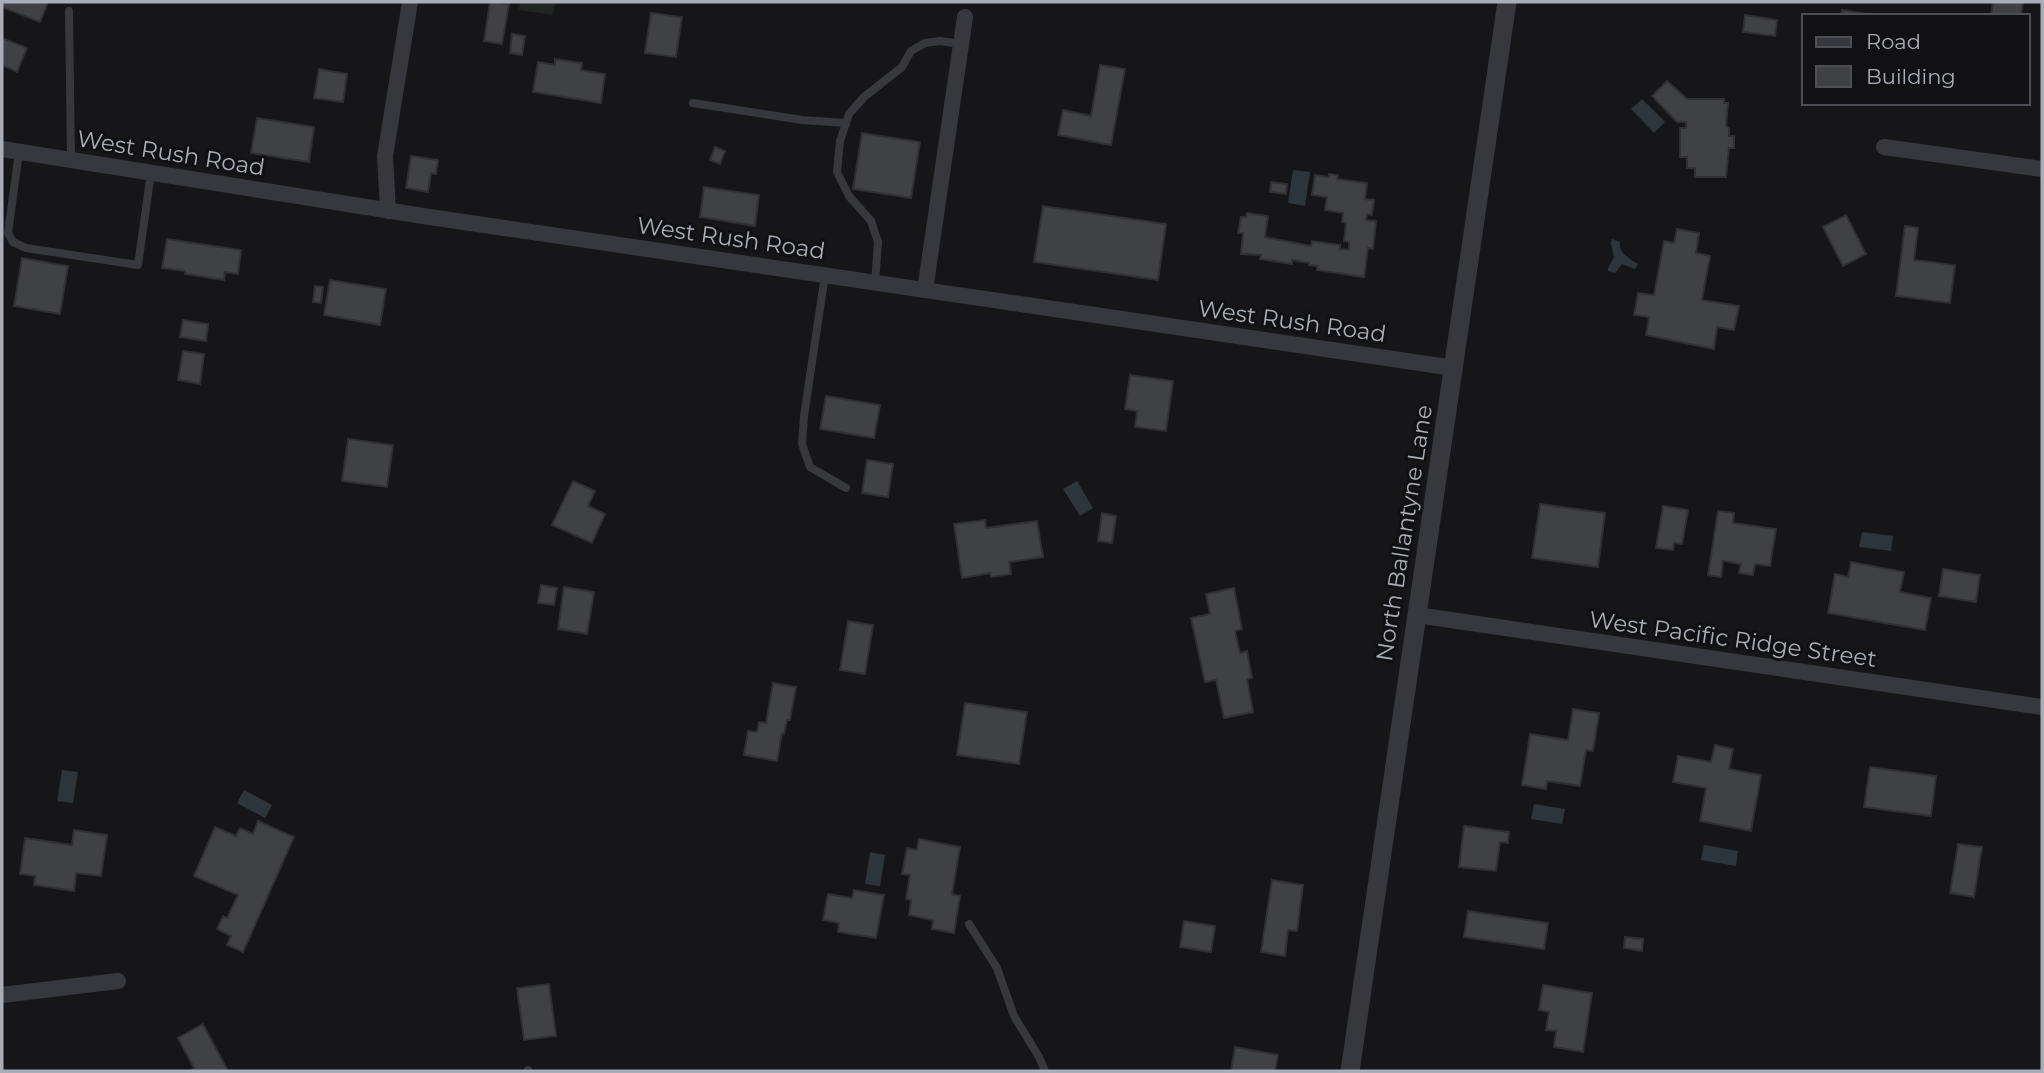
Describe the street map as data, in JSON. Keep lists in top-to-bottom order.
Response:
{
  "streets": {
    "street": ["West Rush Road", "North Ballantyne Lane", "West Pacific Ridge Street"]
  },
  "crossings": [
    ["West Rush Road", "North Ballantyne Lane"],
    ["North Ballantyne Lane", "West Pacific Ridge Street"]
  ],
  "legend": ["Road", "Building"]
}
